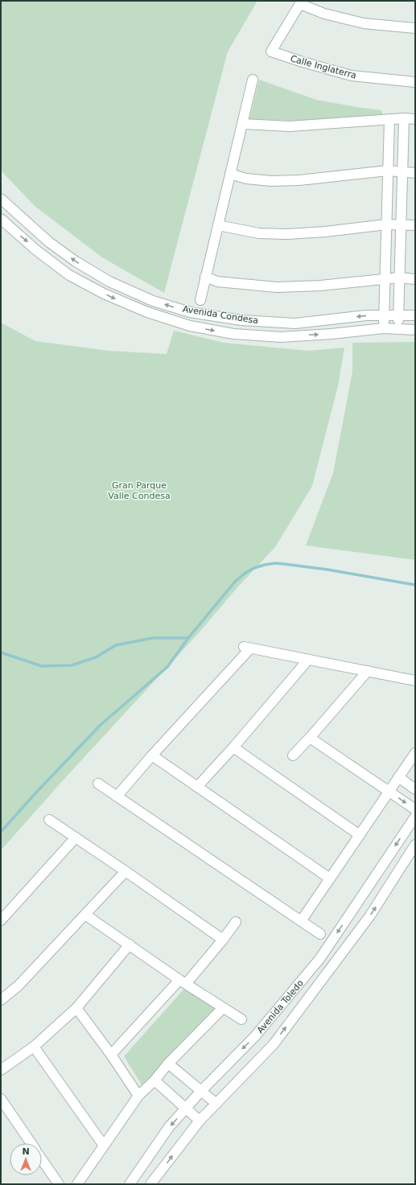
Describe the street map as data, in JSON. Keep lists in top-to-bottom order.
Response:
{
  "streets": {
    "street": ["Calle Inglaterra", "Avenida Condesa", "Avenida Toledo"]
  },
  "parks": ["Gran Parque Valle Condesa"],
  "north": "top"
}
